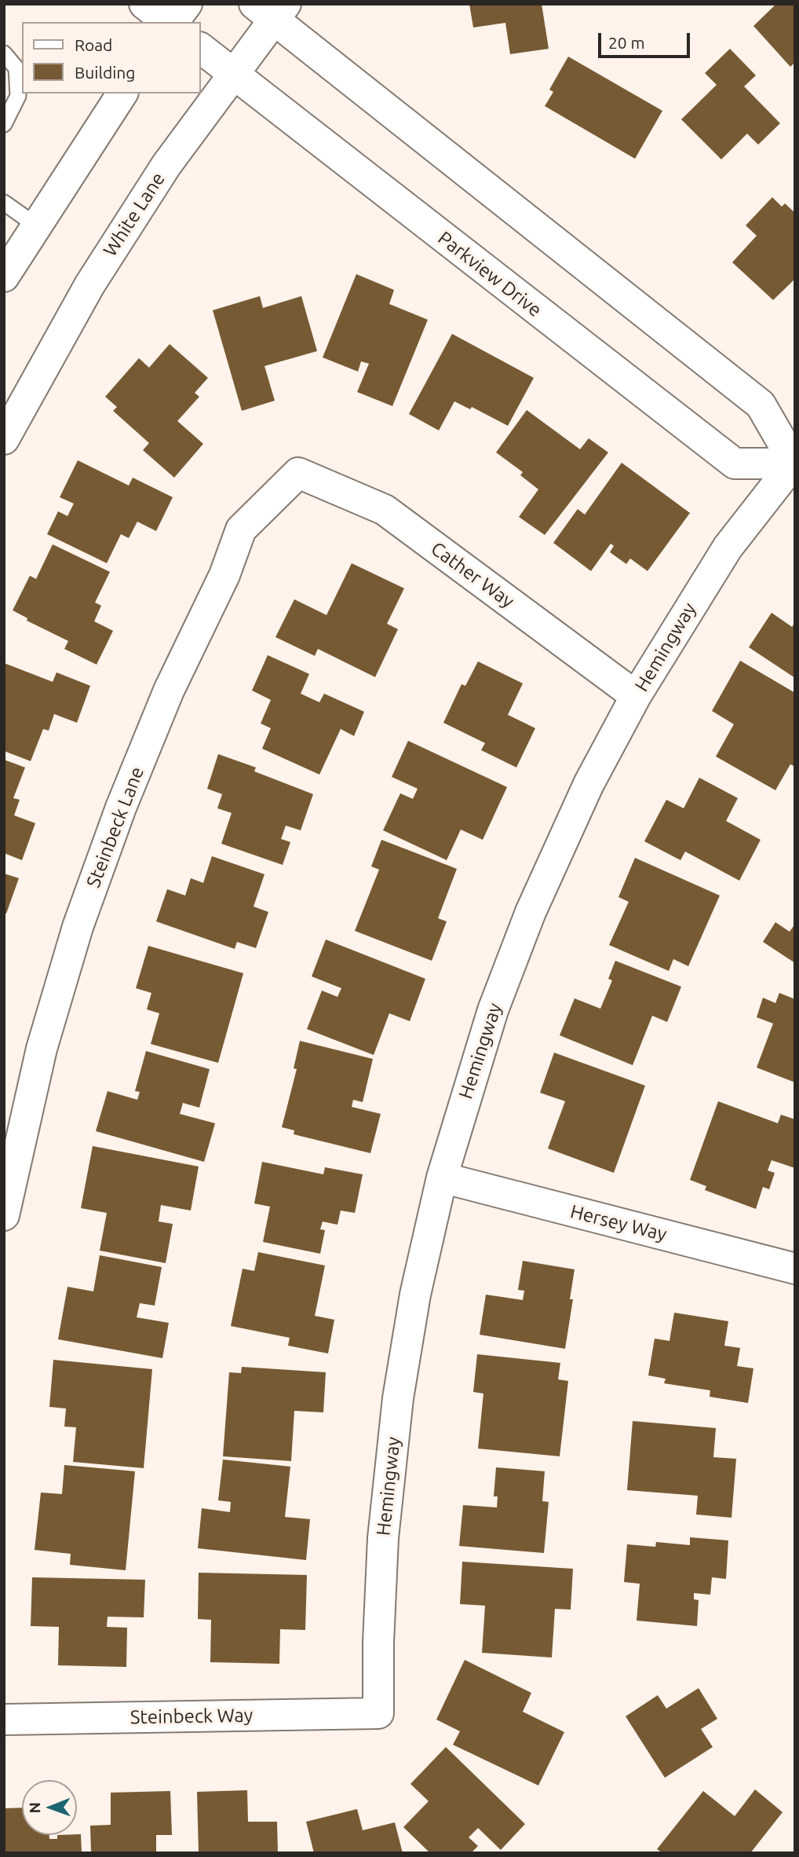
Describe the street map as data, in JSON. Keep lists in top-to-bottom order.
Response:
{
  "streets": {
    "street": [
      "White Lane",
      "Parkview Drive",
      "Cather Way",
      "Hemingway",
      "Steinbeck Lane",
      "Hersey Way",
      "Steinbeck Way"
    ]
  },
  "crossings": [
    ["White Lane", "Parkview Drive"],
    ["Parkview Drive", "Hemingway"],
    ["Cather Way", "Hemingway"],
    ["Cather Way", "Steinbeck Lane"],
    ["Hemingway", "Hersey Way"],
    ["Hemingway", "Steinbeck Way"]
  ],
  "legend": ["Road", "Building"],
  "scale_bar": "20 m",
  "north": "left"
}
